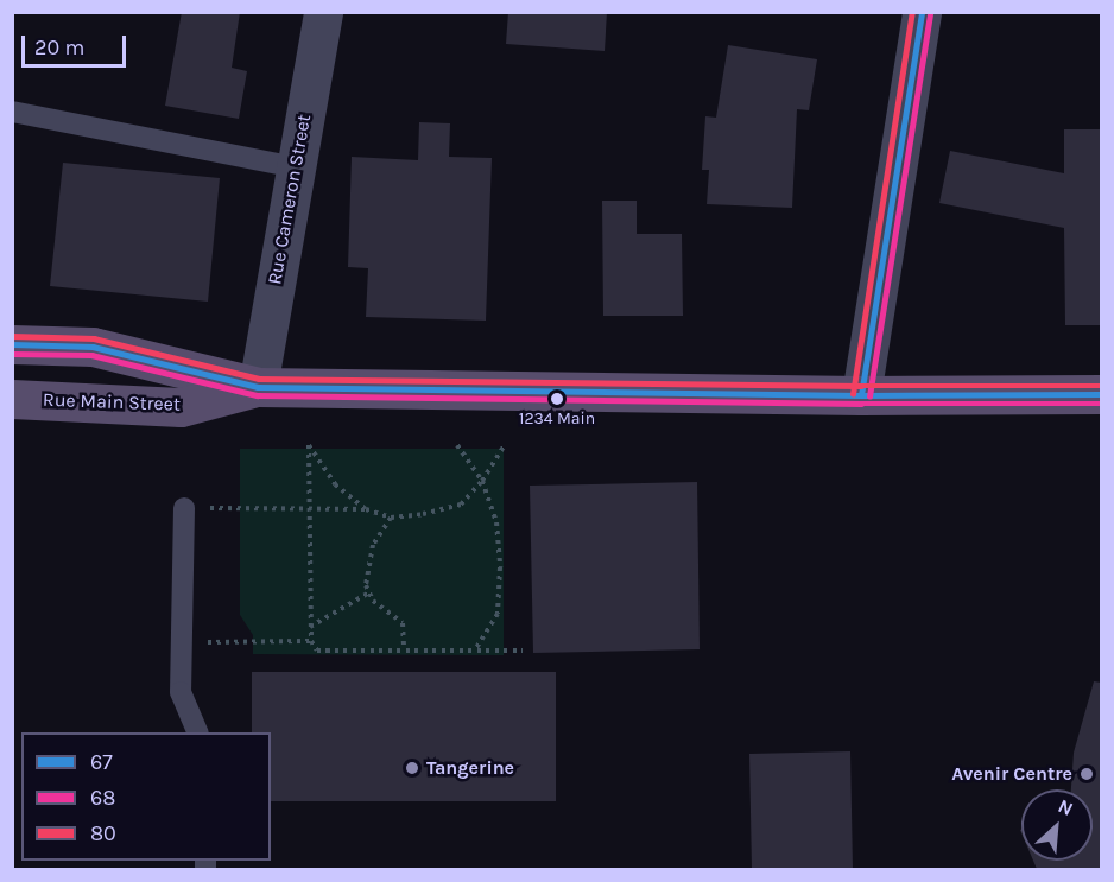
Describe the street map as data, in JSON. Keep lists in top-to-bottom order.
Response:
{
  "streets": {
    "main road": ["Rue Main Street"],
    "street": ["Rue Cameron Street"]
  },
  "crossings": [
    ["Rue Cameron Street", "Rue Main Street"]
  ],
  "places": ["1234 Main", "Tangerine", "Avenir Centre"],
  "lines": ["transit line 67", "transit line 80", "transit line 68"],
  "legend": ["67", "68", "80"],
  "scale_bar": "20 m",
  "north": "top right"
}
